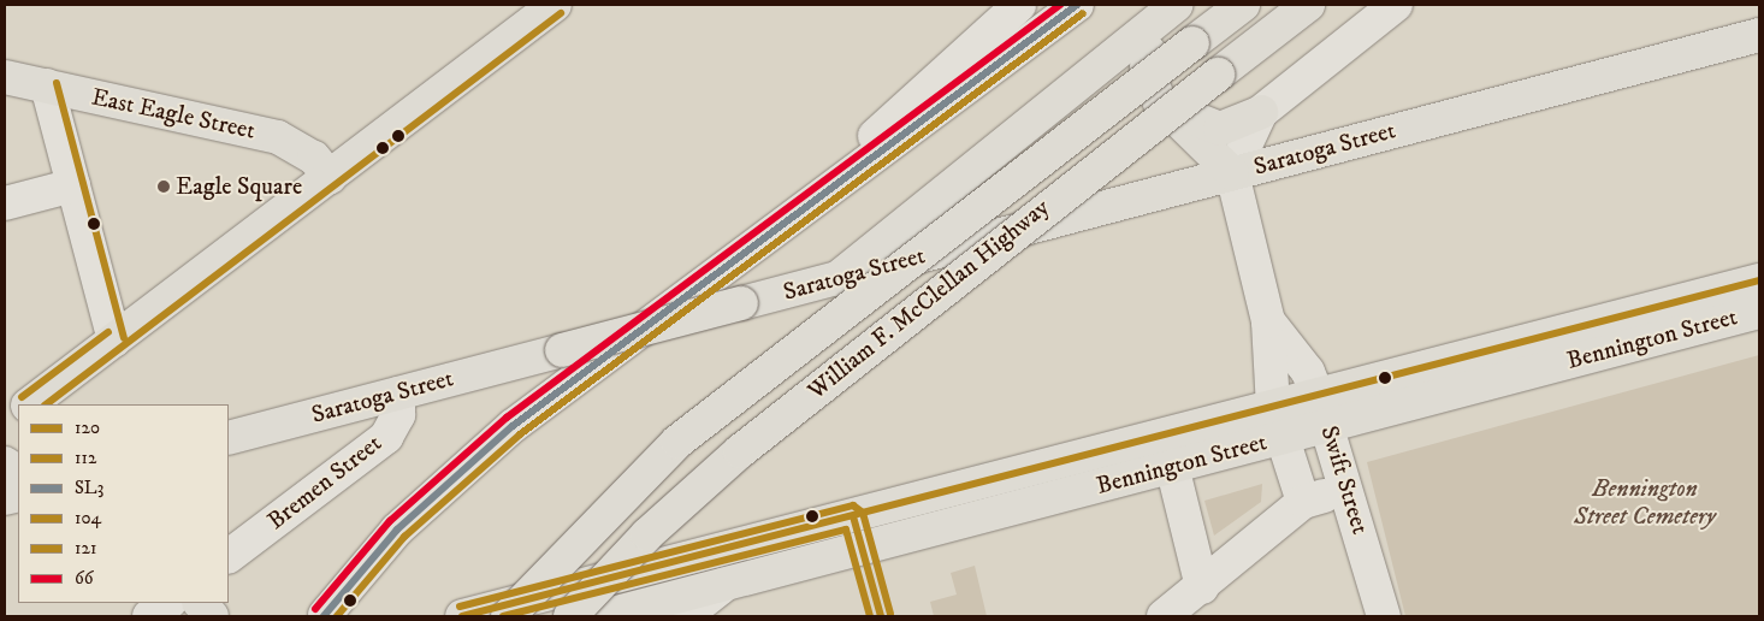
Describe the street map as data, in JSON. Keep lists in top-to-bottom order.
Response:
{
  "streets": {
    "main road": [
      "East Eagle Street",
      "Saratoga Street",
      "William F. McClellan Highway",
      "Bennington Street"
    ],
    "street": ["Swift Street", "Bremen Street"]
  },
  "crossings": [
    ["Saratoga Street", "Swift Street"],
    ["Saratoga Street", "Bremen Street"],
    ["Bennington Street", "Swift Street"]
  ],
  "parks": ["Bennington Street Cemetery"],
  "places": ["Eagle Square"],
  "lines": [
    "transit line SL3",
    "transit line 66",
    "transit line 112",
    "transit line 104",
    "transit line 121",
    "transit line 120"
  ],
  "legend": [
    "120",
    "112",
    "SL3",
    "104",
    "121",
    "66"
  ]
}
